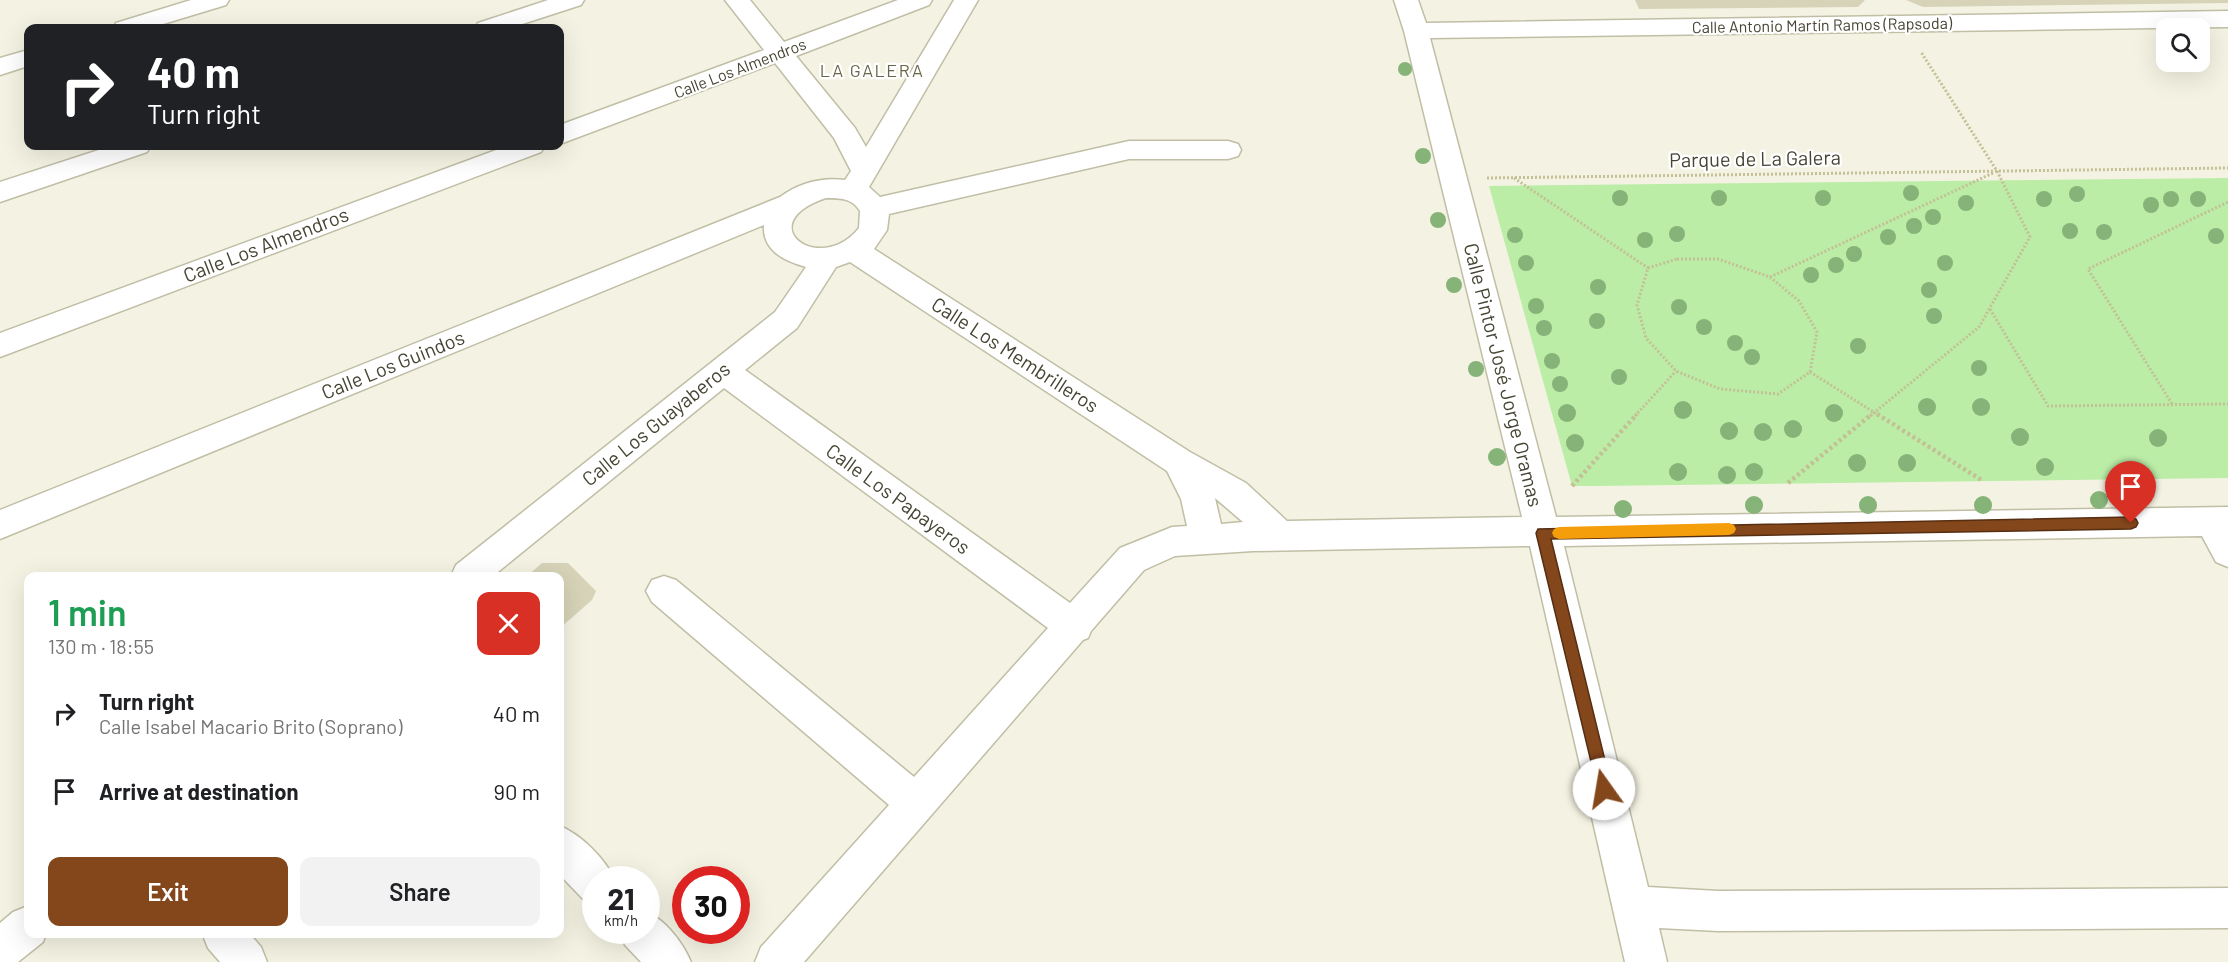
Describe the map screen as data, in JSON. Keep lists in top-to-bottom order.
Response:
{
  "streets": {
    "street": [
      "Calle Antonio Martín Ramos (Rapsoda)",
      "Calle Los Almendros",
      "Calle Los Membrilleros",
      "Calle Los Guindos",
      "Calle Pintor José Jorge Oramas",
      "Calle Los Guayaberos",
      "Calle Los Papayeros"
    ],
    "path": ["Parque de La Galera"]
  },
  "crossings": [
    ["Calle Antonio Martín Ramos (Rapsoda)", "Calle Pintor José Jorge Oramas"],
    ["Parque de La Galera", "Calle Pintor José Jorge Oramas"],
    ["Calle Los Membrilleros", "Calle Los Guindos"],
    ["Calle Los Membrilleros", "Calle Los Guayaberos"],
    ["Calle Los Guindos", "Calle Los Guayaberos"],
    ["Calle Los Guayaberos", "Calle Los Papayeros"]
  ],
  "districts": ["LA GALERA"],
  "page": {
    "turn": ["40 m", "Turn right"],
    "heading": ["1 min", "130 m · 18:55"],
    "list": [
      {
        "name": "Turn right",
        "note": "Calle Isabel Macario Brito (Soprano)",
        "value": "40 m"
      },
      {
        "name": "Arrive at destination",
        "value": "90 m"
      }
    ],
    "buttons": ["Exit", "Share"],
    "speed": "21 km/h",
    "limit": "30"
  }
}
